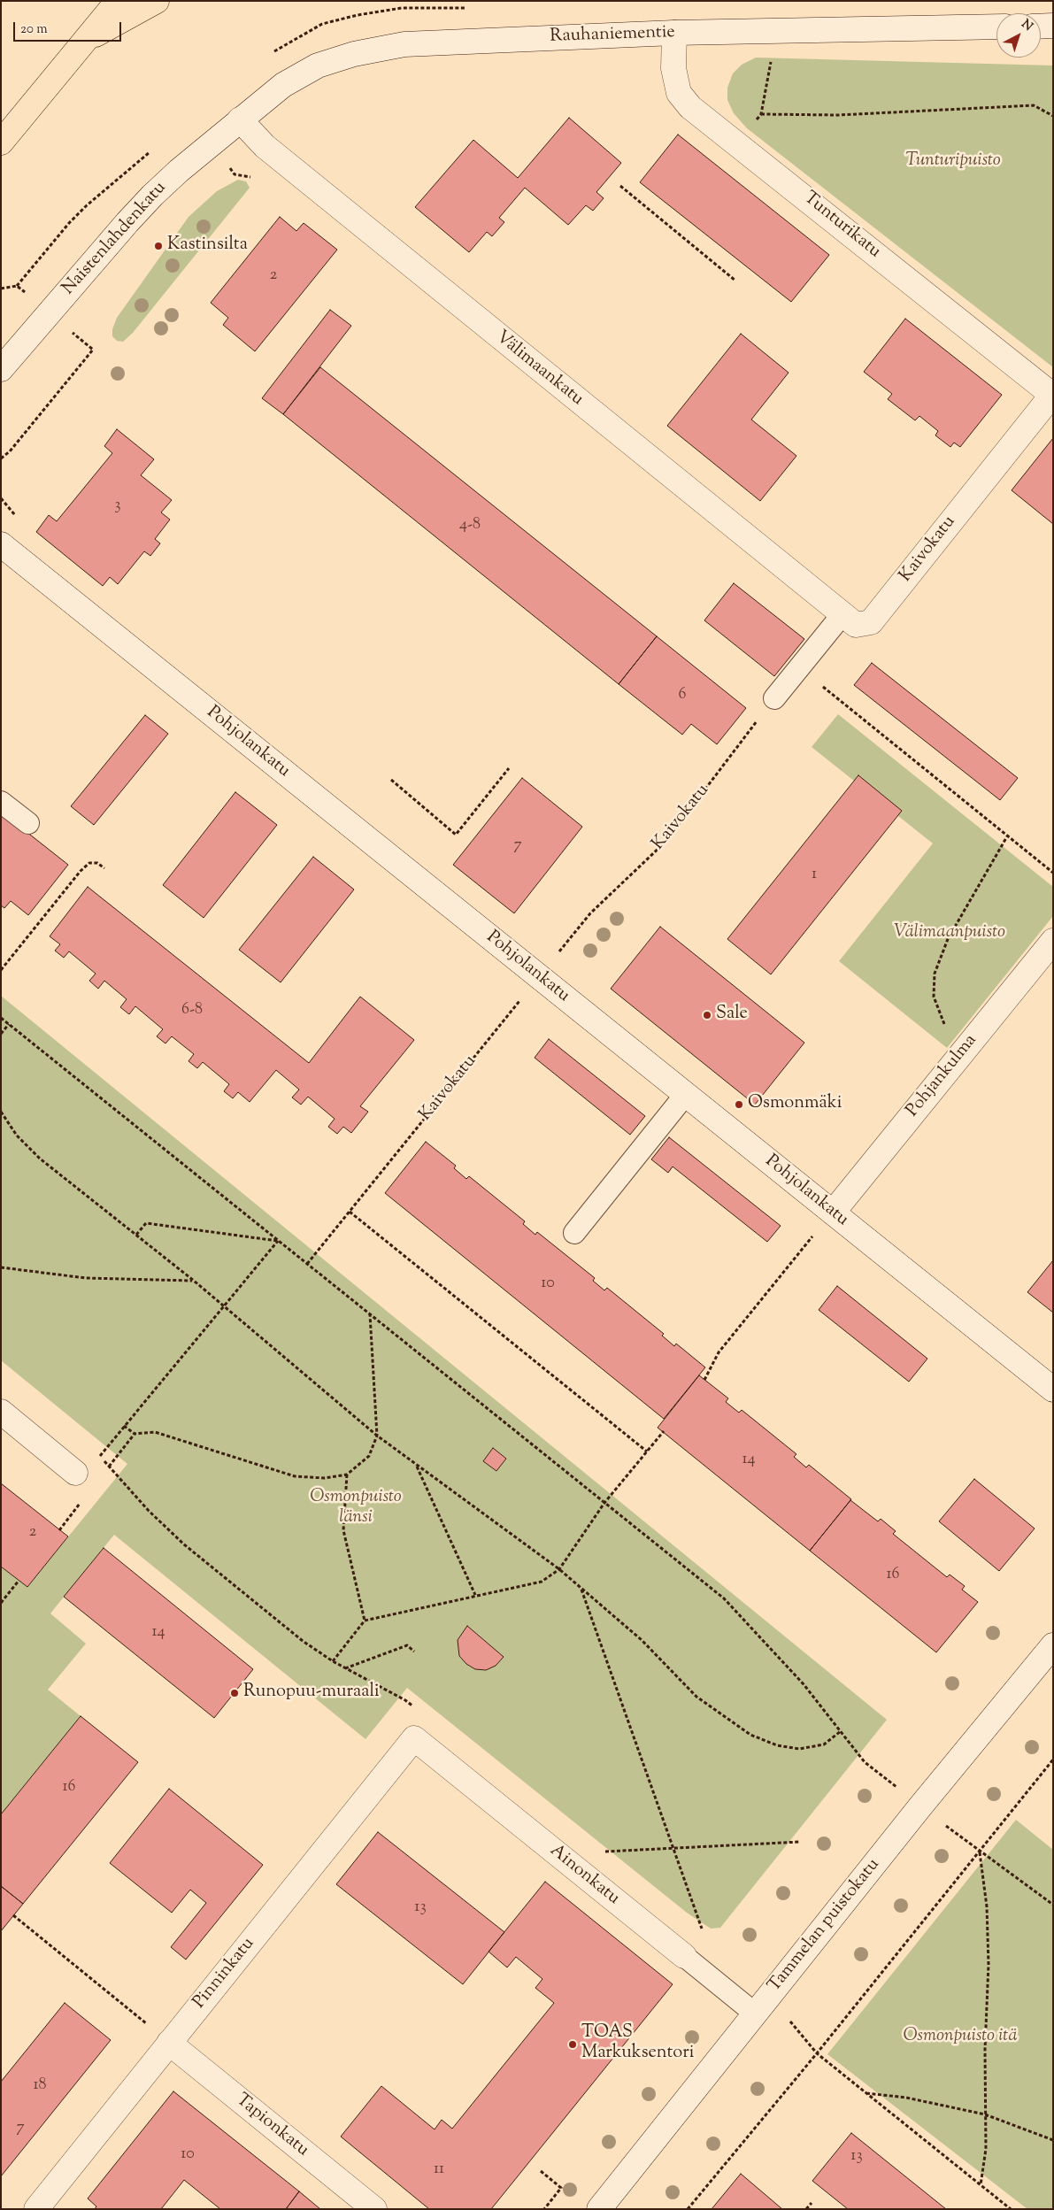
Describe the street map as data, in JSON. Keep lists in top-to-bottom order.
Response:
{
  "streets": {
    "street": [
      "Rauhaniementie",
      "Tunturikatu",
      "Naistenlahdenkatu",
      "Välimaankatu",
      "Kaivokatu",
      "Pohjolankatu",
      "Pohjankulma",
      "Ainonkatu",
      "Tammelan puistokatu",
      "Pinninkatu",
      "Tapionkatu"
    ]
  },
  "crossings": [
    ["Rauhaniementie", "Tunturikatu"],
    ["Rauhaniementie", "Naistenlahdenkatu"],
    ["Rauhaniementie", "Välimaankatu"],
    ["Tunturikatu", "Kaivokatu"],
    ["Naistenlahdenkatu", "Välimaankatu"],
    ["Välimaankatu", "Kaivokatu"],
    ["Kaivokatu", "Pohjolankatu"],
    ["Pohjolankatu", "Pohjankulma"],
    ["Ainonkatu", "Tammelan puistokatu"],
    ["Ainonkatu", "Pinninkatu"],
    ["Pinninkatu", "Tapionkatu"]
  ],
  "parks": [
    "Tunturipuisto",
    "Välimaanpuisto",
    "Osmonpuisto länsi",
    "Osmonpuisto itä"
  ],
  "places": [
    "Kastinsilta",
    "Sale",
    "Osmonmäki",
    "Runopuu-muraali",
    "TOAS Markuksentori"
  ],
  "house_numbers": [
    "2",
    "3",
    "4-8",
    "6",
    "7",
    "1",
    "6-8",
    "10",
    "14",
    "2",
    "16",
    "14",
    "16",
    "13",
    "18",
    "7",
    "10",
    "13",
    "11"
  ],
  "scale_bar": "20 m",
  "north": "top right"
}
